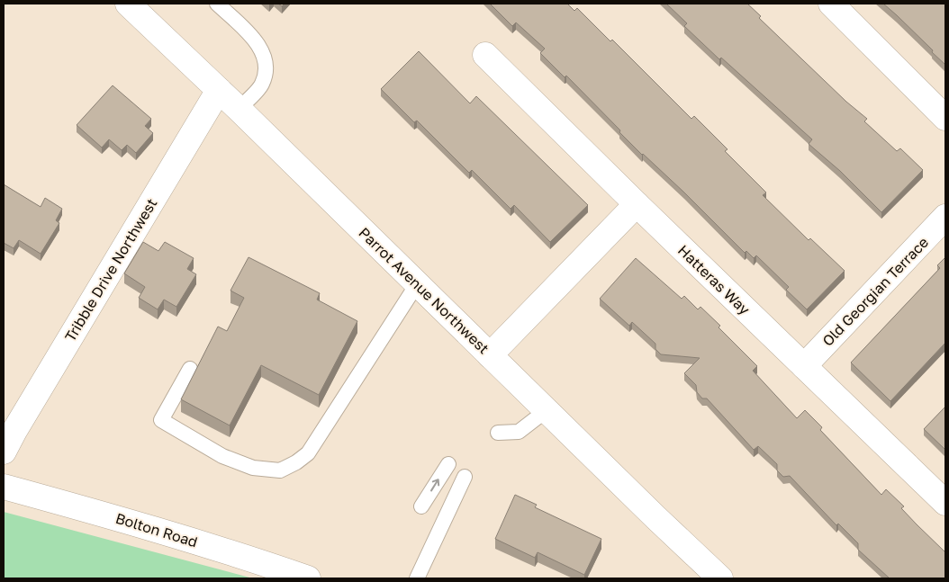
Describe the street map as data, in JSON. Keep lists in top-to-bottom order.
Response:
{
  "streets": {
    "street": [
      "Tribble Drive Northwest",
      "Hatteras Way",
      "Parrot Avenue Northwest",
      "Old Georgian Terrace",
      "Bolton Road"
    ]
  },
  "crossings": [
    ["Tribble Drive Northwest", "Parrot Avenue Northwest"],
    ["Hatteras Way", "Old Georgian Terrace"]
  ]
}
